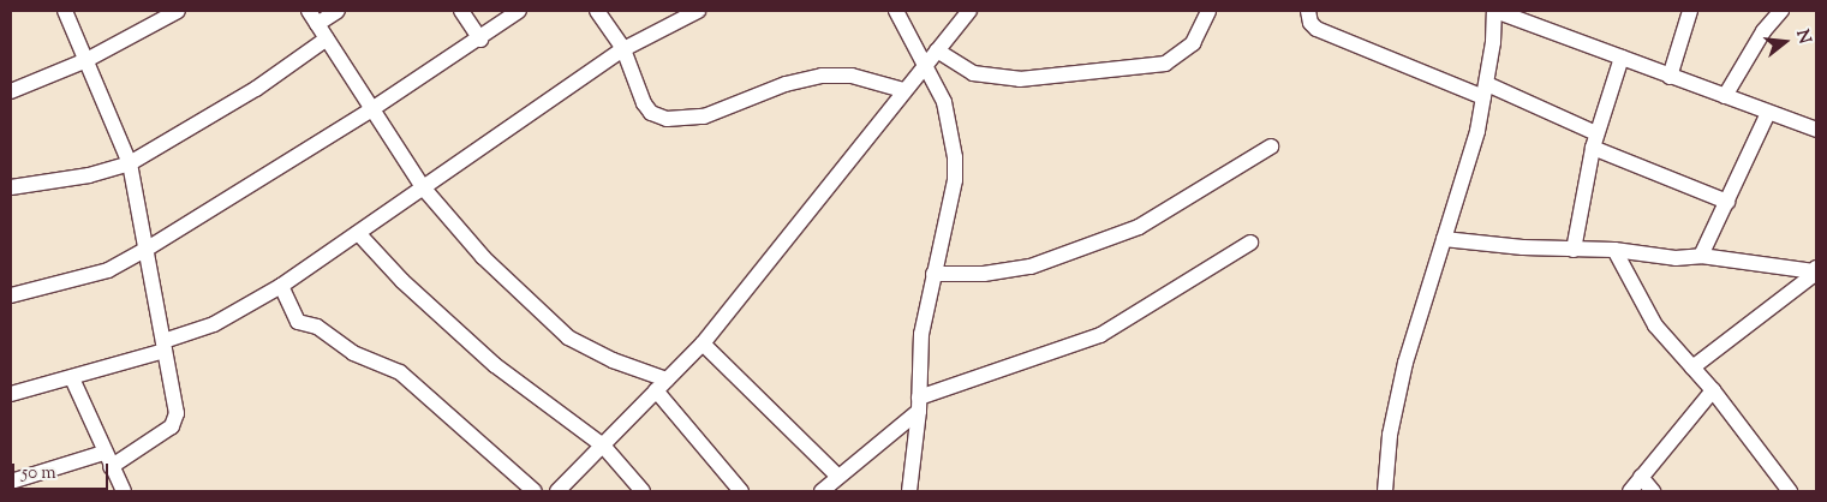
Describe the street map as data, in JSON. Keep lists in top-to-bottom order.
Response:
{
  "scale_bar": "50 m",
  "north": "right"
}
